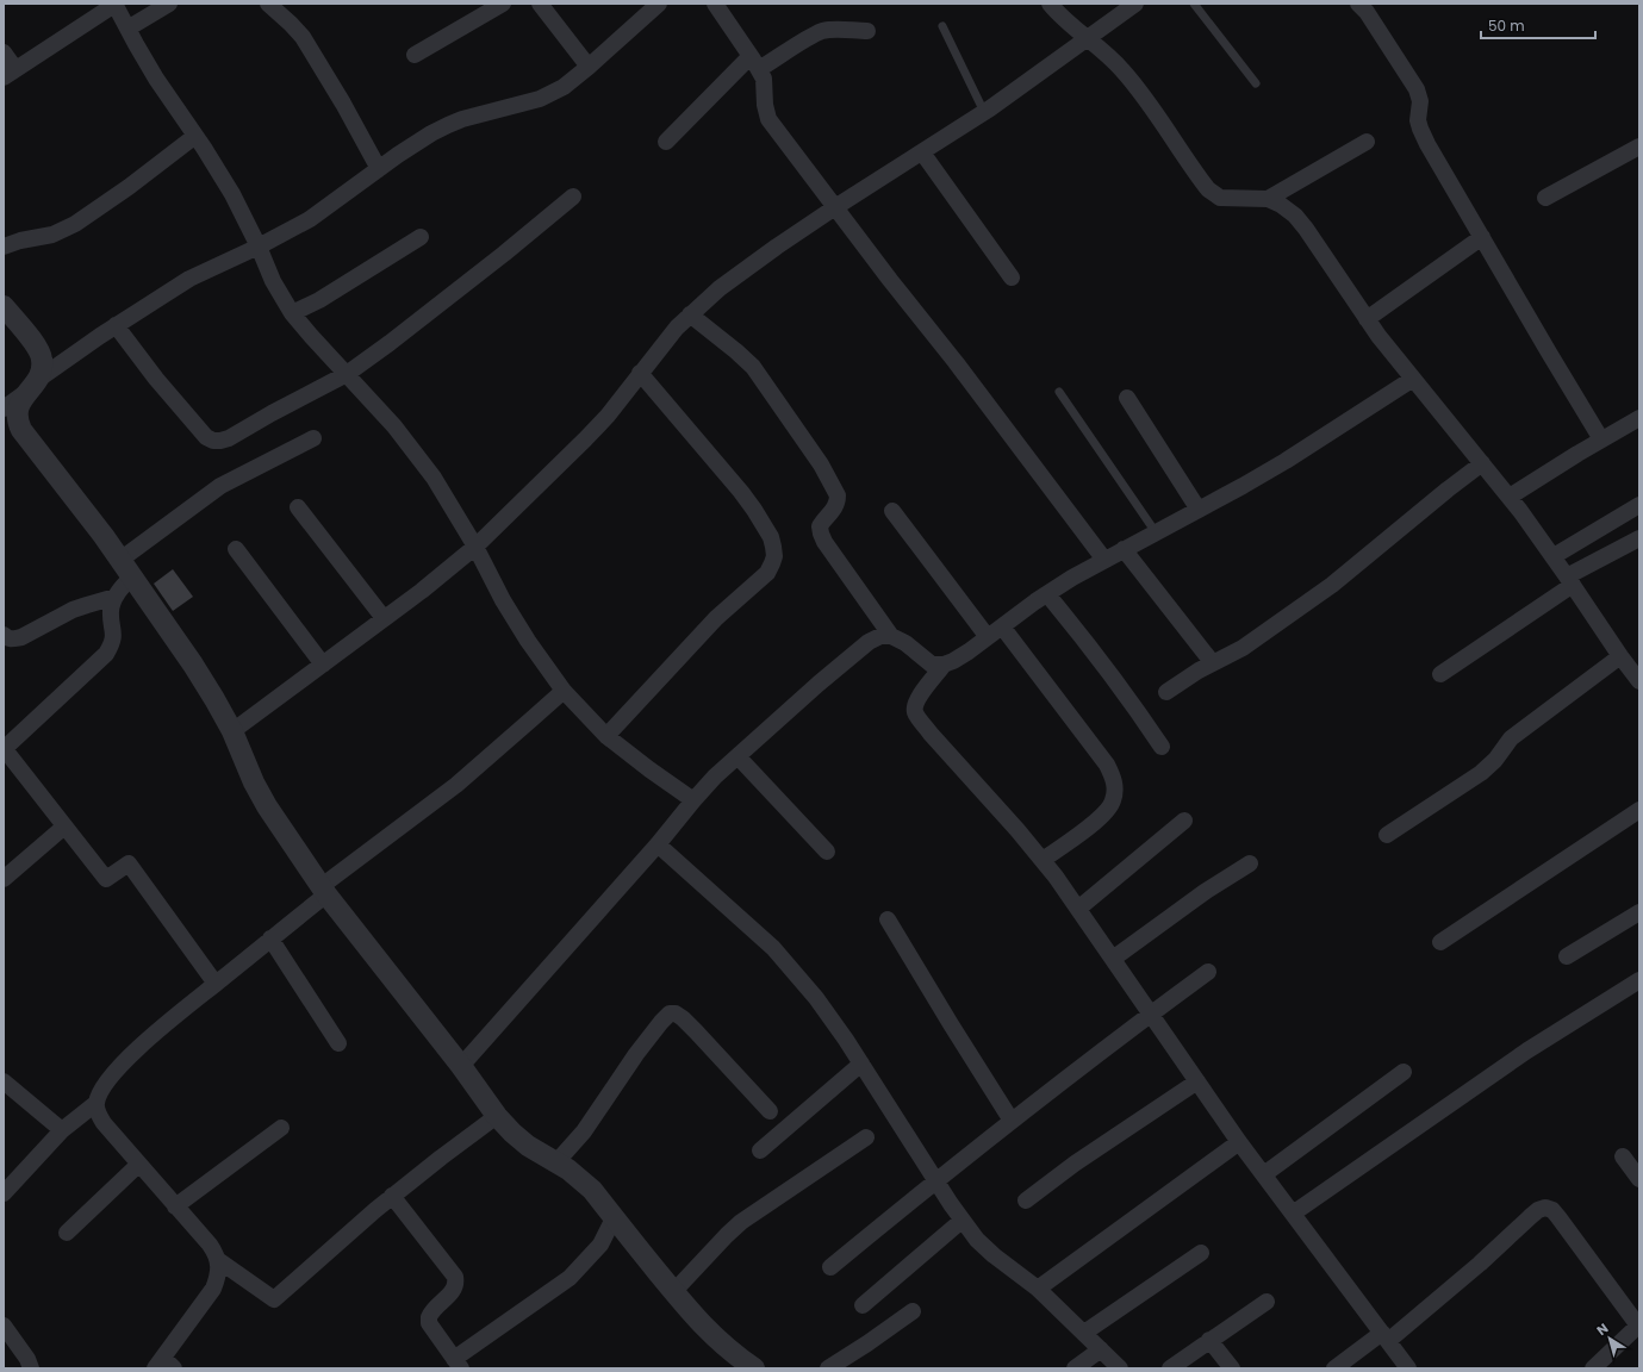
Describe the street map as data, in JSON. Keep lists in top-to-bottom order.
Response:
{
  "scale_bar": "50 m",
  "north": "top left"
}
